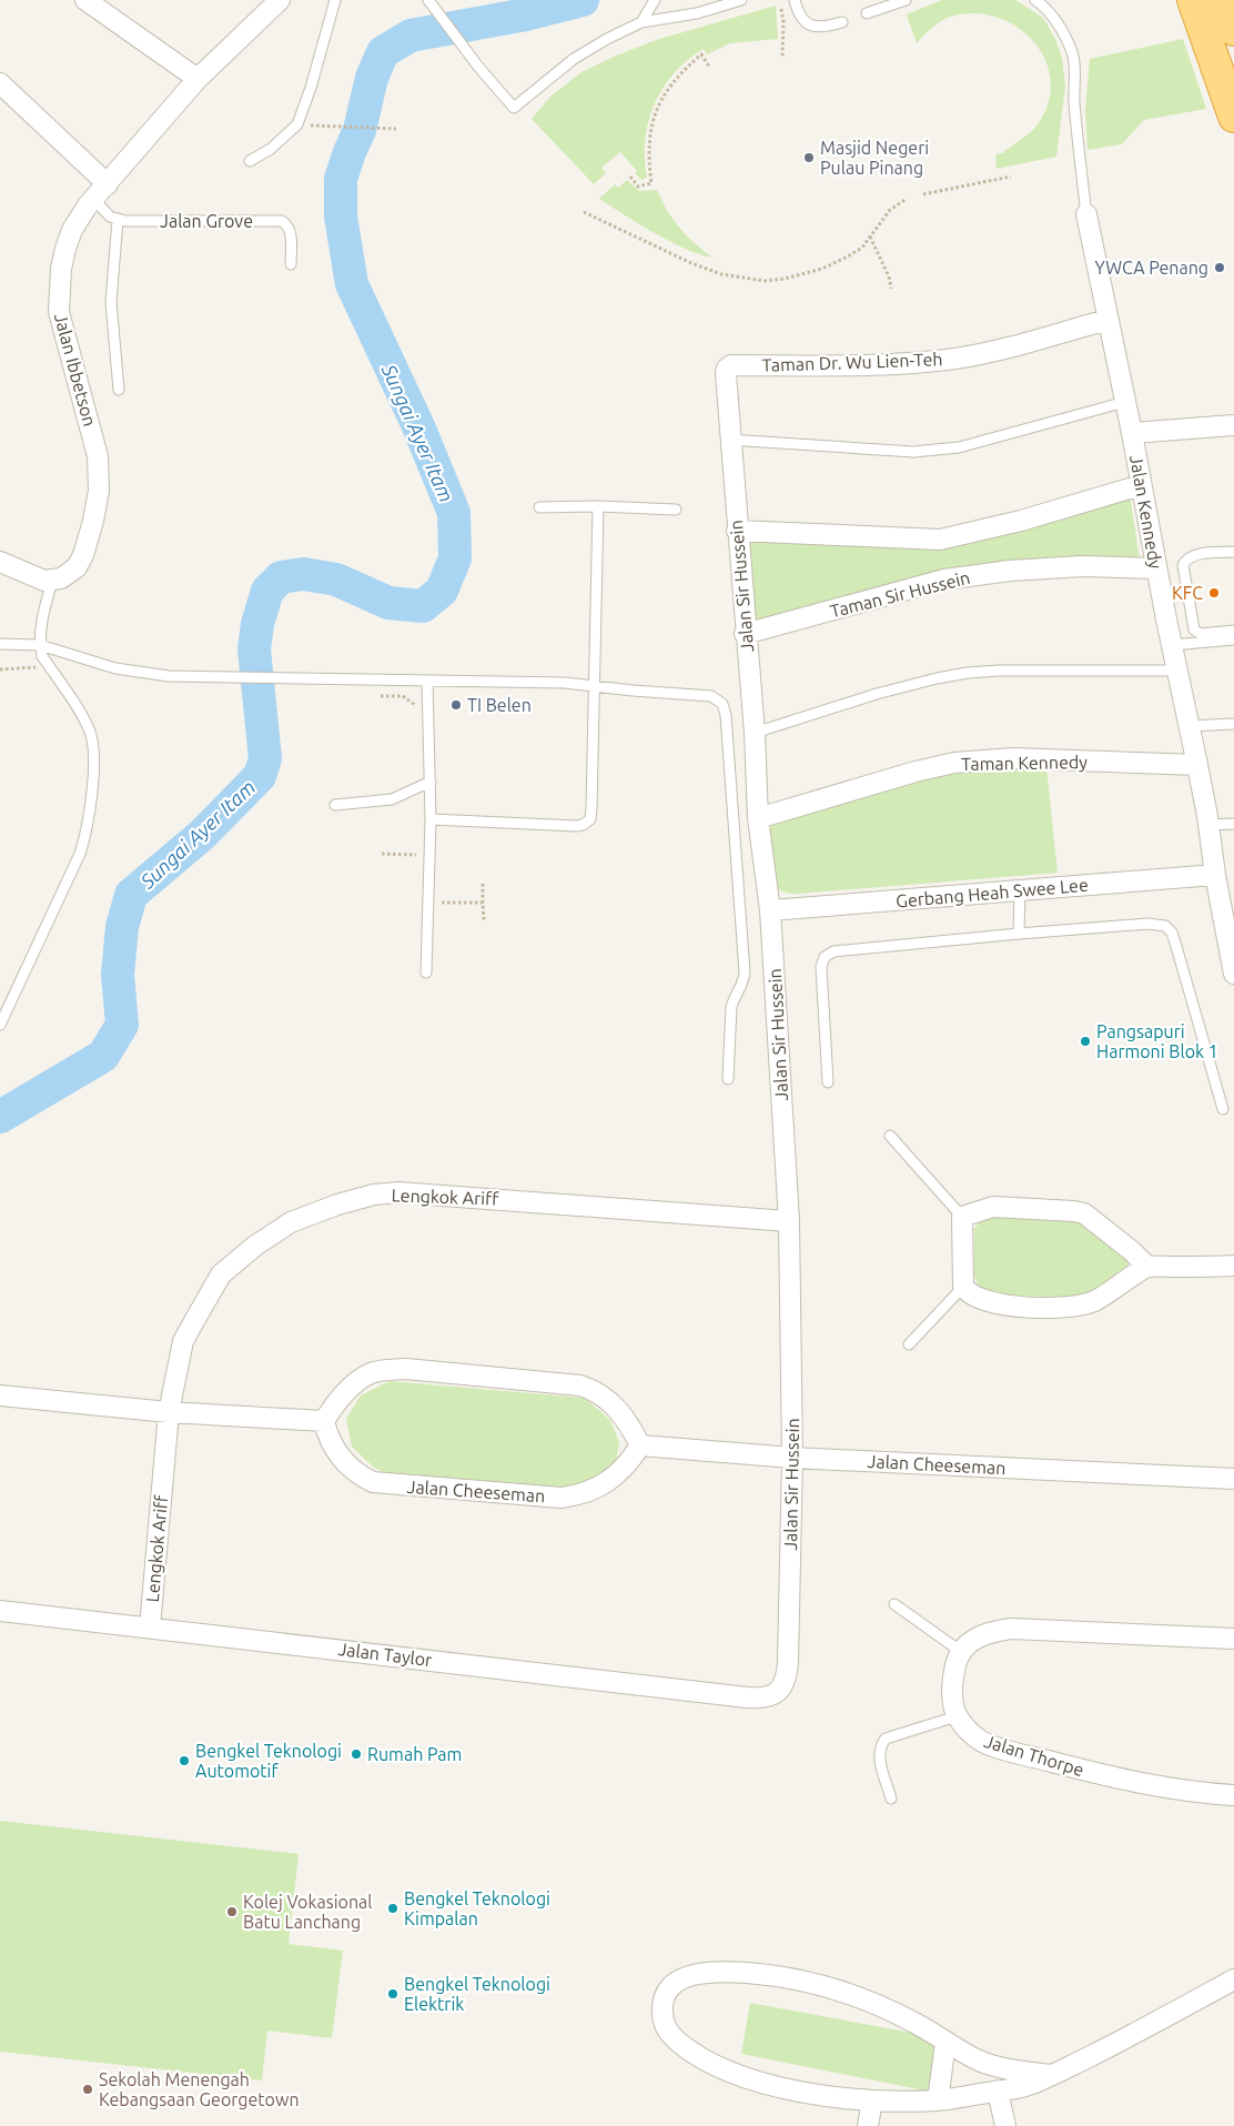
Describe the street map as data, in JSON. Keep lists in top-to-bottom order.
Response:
{
  "streets": {
    "street": [
      "Taman Dr. Wu Lien-Teh",
      "Jalan Ibbetson",
      "Jalan Kennedy",
      "Jalan Sir Hussein",
      "Taman Sir Hussein",
      "Taman Kennedy",
      "Gerbang Heah Swee Lee",
      "Lengkok Ariff",
      "Jalan Cheeseman",
      "Jalan Taylor",
      "Jalan Thorpe"
    ],
    "lane": ["Jalan Grove"]
  },
  "crossings": [
    ["Taman Dr. Wu Lien-Teh", "Jalan Kennedy"],
    ["Taman Dr. Wu Lien-Teh", "Jalan Sir Hussein"],
    ["Jalan Kennedy", "Taman Sir Hussein"],
    ["Jalan Kennedy", "Taman Kennedy"],
    ["Jalan Kennedy", "Gerbang Heah Swee Lee"],
    ["Jalan Sir Hussein", "Taman Sir Hussein"],
    ["Jalan Sir Hussein", "Taman Kennedy"],
    ["Jalan Sir Hussein", "Gerbang Heah Swee Lee"],
    ["Jalan Sir Hussein", "Lengkok Ariff"],
    ["Jalan Sir Hussein", "Jalan Cheeseman"],
    ["Jalan Sir Hussein", "Jalan Taylor"],
    ["Lengkok Ariff", "Jalan Taylor"]
  ],
  "water": ["Sungai Ayer Itam"],
  "places": [
    "Masjid Negeri Pulau Pinang",
    "YWCA Penang",
    "KFC",
    "TI Belen",
    "Pangsapuri Harmoni Blok 1",
    "Rumah Pam",
    "Bengkel Teknologi Automotif",
    "Bengkel Teknologi Kimpalan",
    "Kolej Vokasional Batu Lanchang",
    "Bengkel Teknologi Elektrik",
    "Sekolah Menengah Kebangsaan Georgetown"
  ]
}
